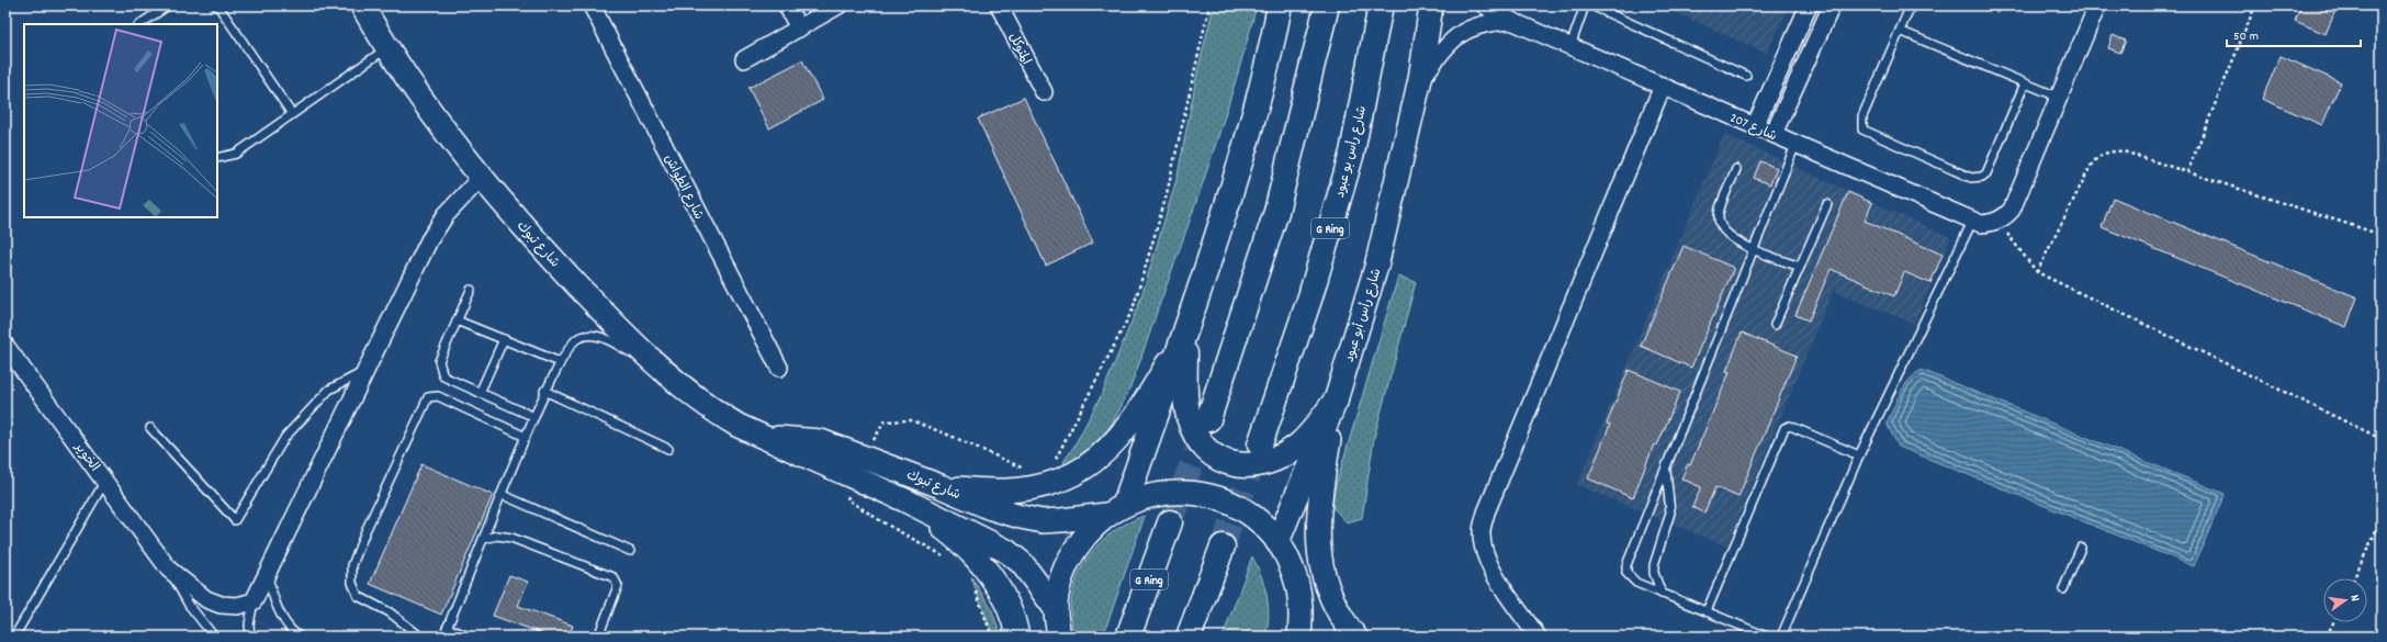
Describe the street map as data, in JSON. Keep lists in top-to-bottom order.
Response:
{
  "streets": {
    "highway": ["شارع رأس بو عبود", "G Ring"],
    "street": [
      "المتوكل",
      "شارع 207",
      "شارع الطواش",
      "شارع تبوك",
      "شارع رأس أبو عبود",
      "الخوير"
    ]
  },
  "crossings": [
    ["شارع 207", "شارع رأس أبو عبود"]
  ],
  "scale_bar": "50 m",
  "north": "right"
}
